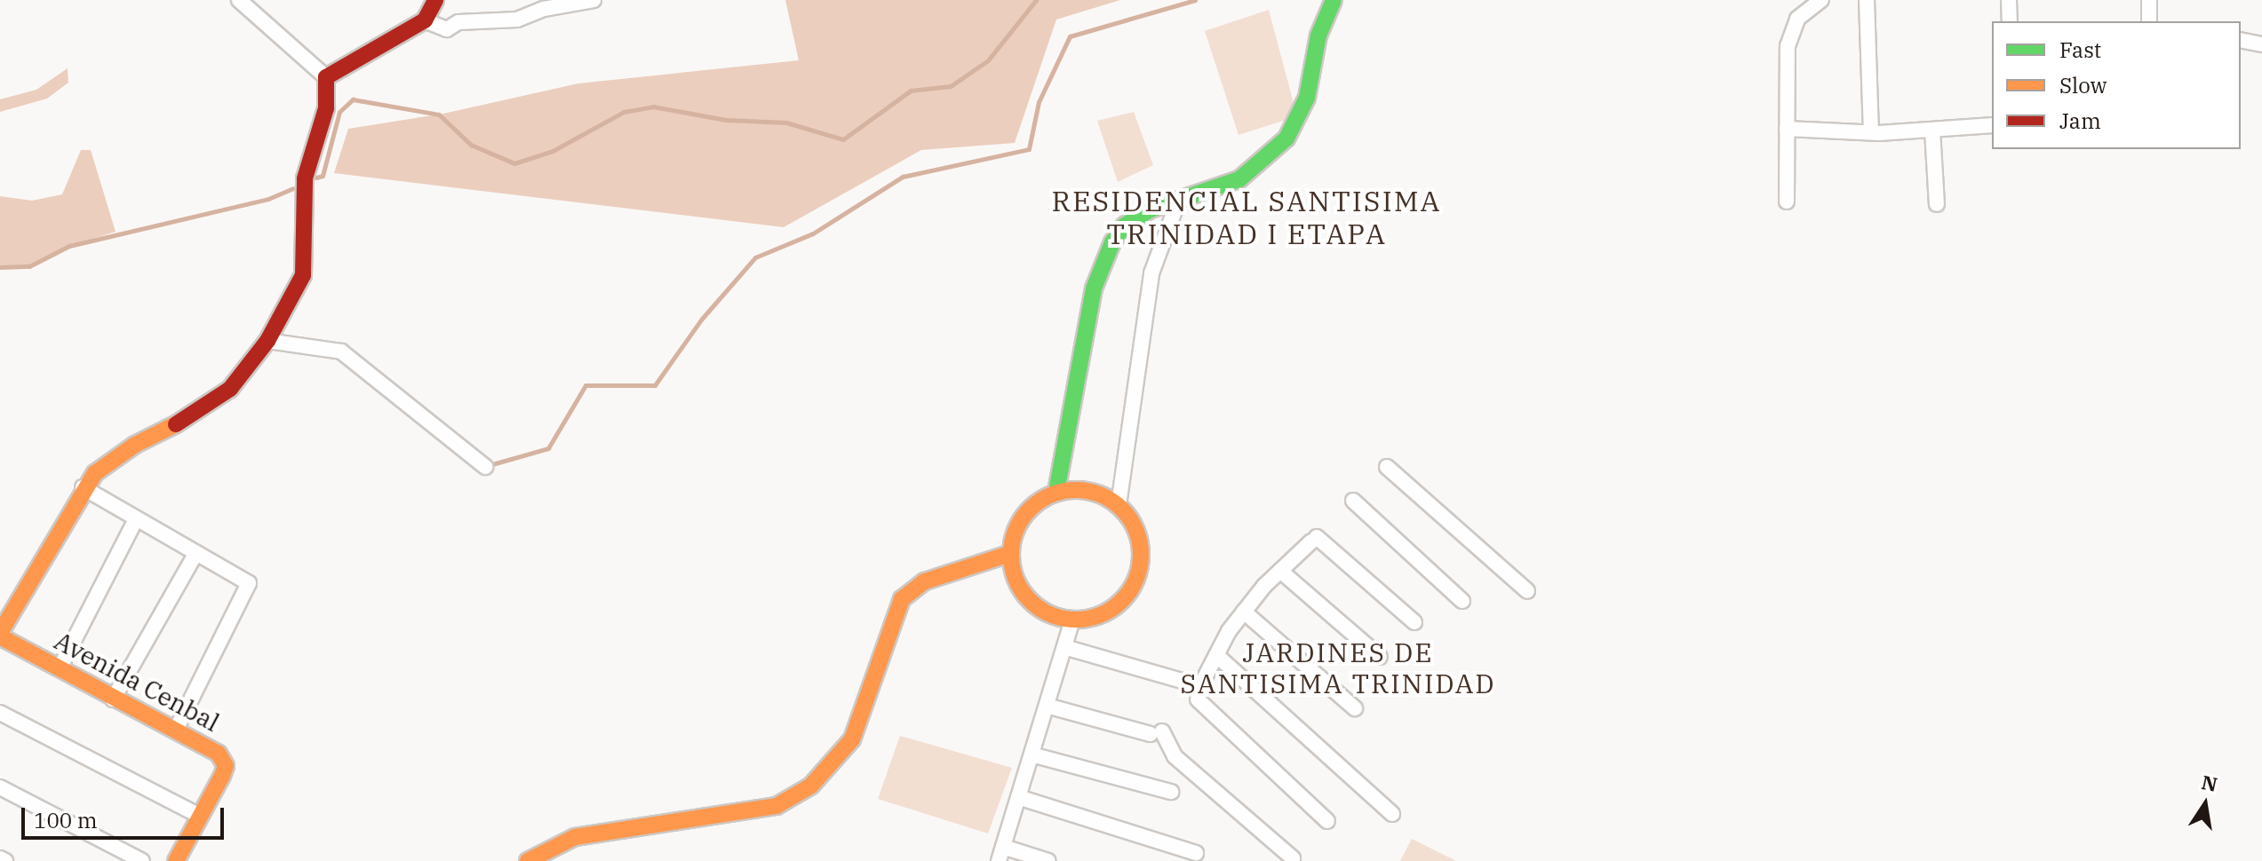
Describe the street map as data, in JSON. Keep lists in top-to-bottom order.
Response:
{
  "streets": {
    "street": ["Avenida Cenbal"]
  },
  "districts": ["RESIDENCIAL SANTISIMA TRINIDAD I ETAPA", "JARDINES DE SANTISIMA TRINIDAD"],
  "legend": ["Fast", "Slow", "Jam"],
  "scale_bar": "100 m",
  "north": "top"
}
